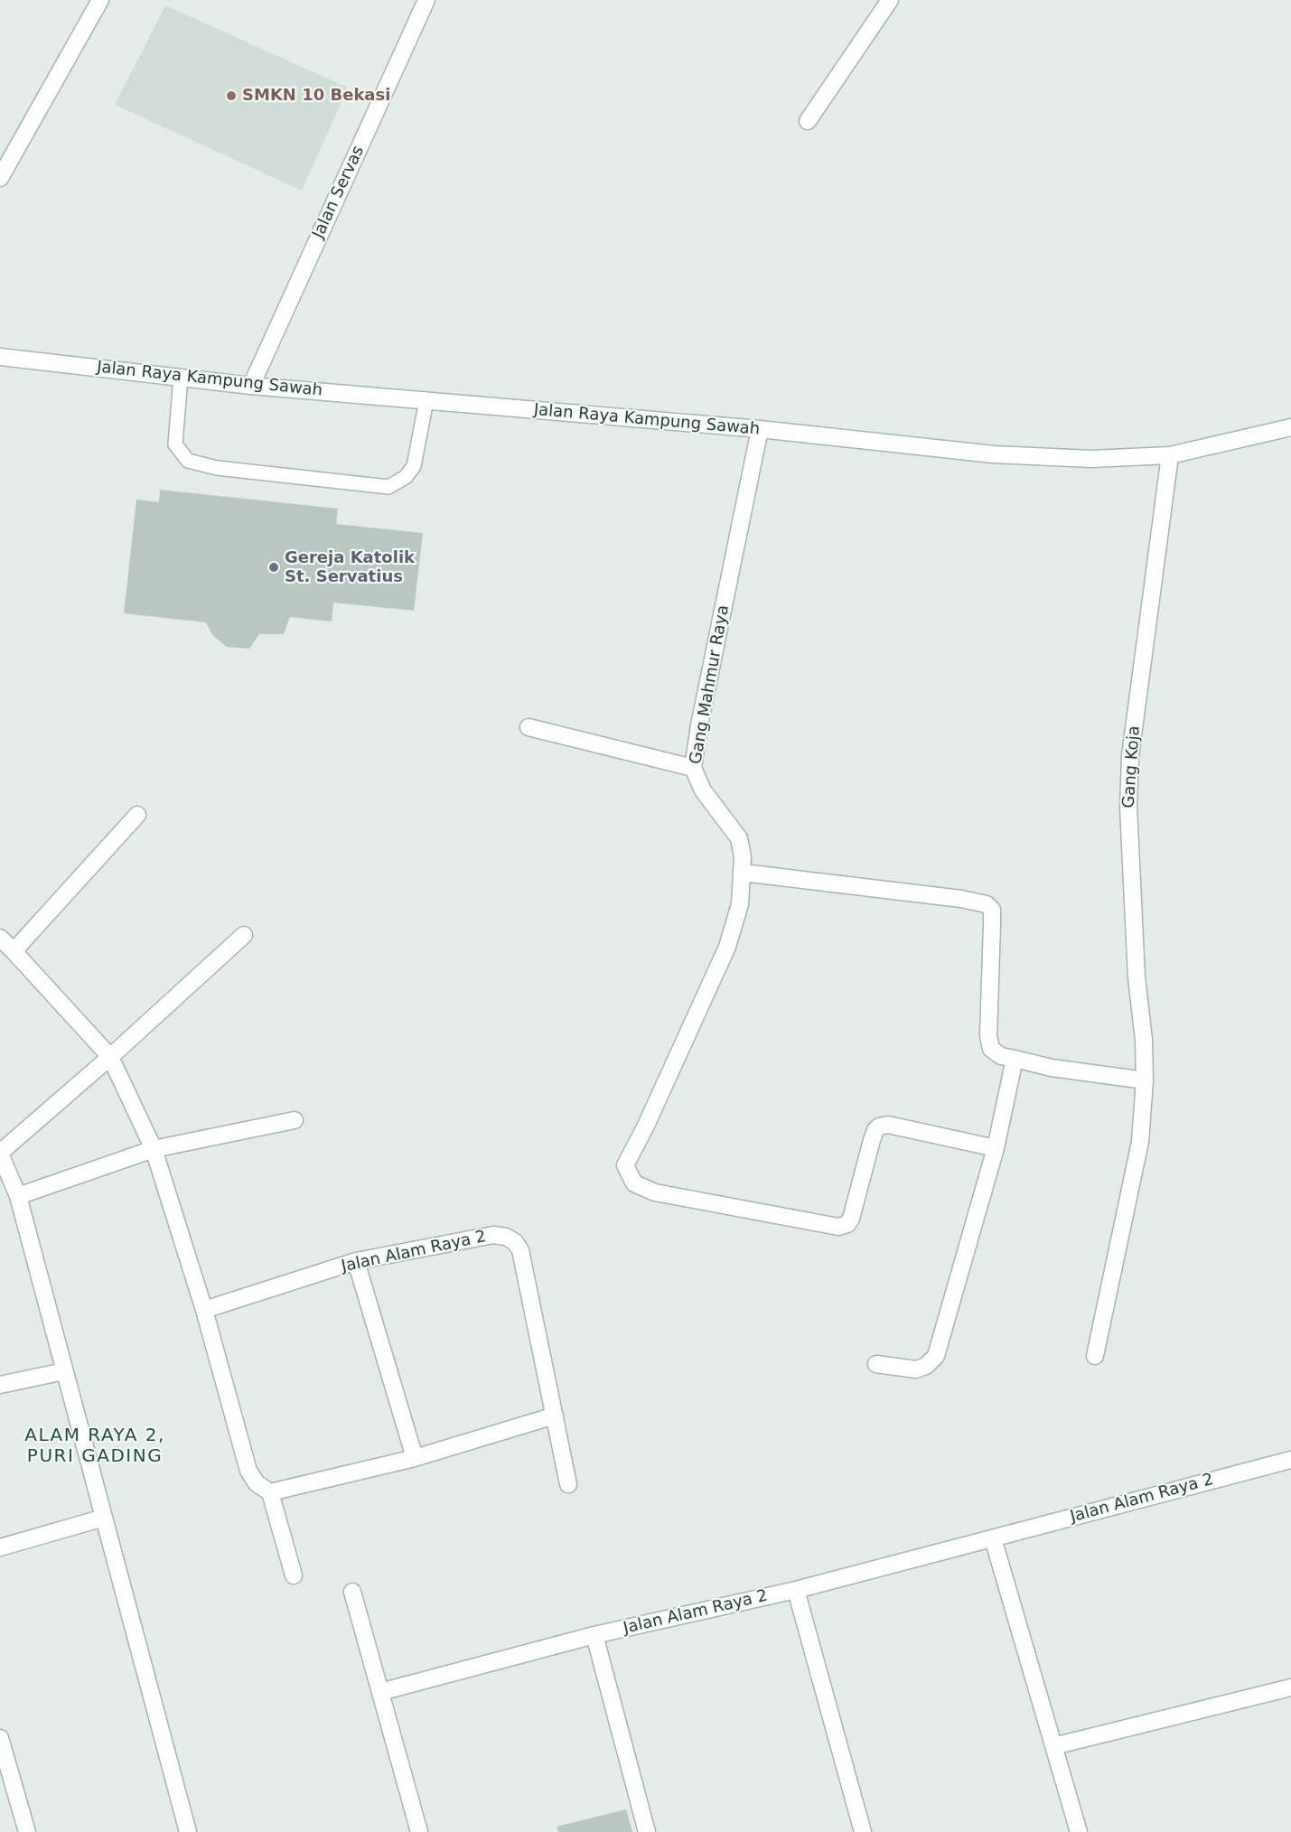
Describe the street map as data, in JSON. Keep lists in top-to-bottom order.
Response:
{
  "streets": {
    "street": [
      "Jalan Servas",
      "Jalan Raya Kampung Sawah",
      "Gang Mahmur Raya",
      "Gang Koja",
      "Jalan Alam Raya 2"
    ]
  },
  "crossings": [
    ["Jalan Servas", "Jalan Raya Kampung Sawah"],
    ["Jalan Raya Kampung Sawah", "Gang Mahmur Raya"],
    ["Jalan Raya Kampung Sawah", "Gang Koja"]
  ],
  "districts": ["ALAM RAYA 2, PURI GADING"],
  "places": ["SMKN 10 Bekasi", "Gereja Katolik St. Servatius"]
}
